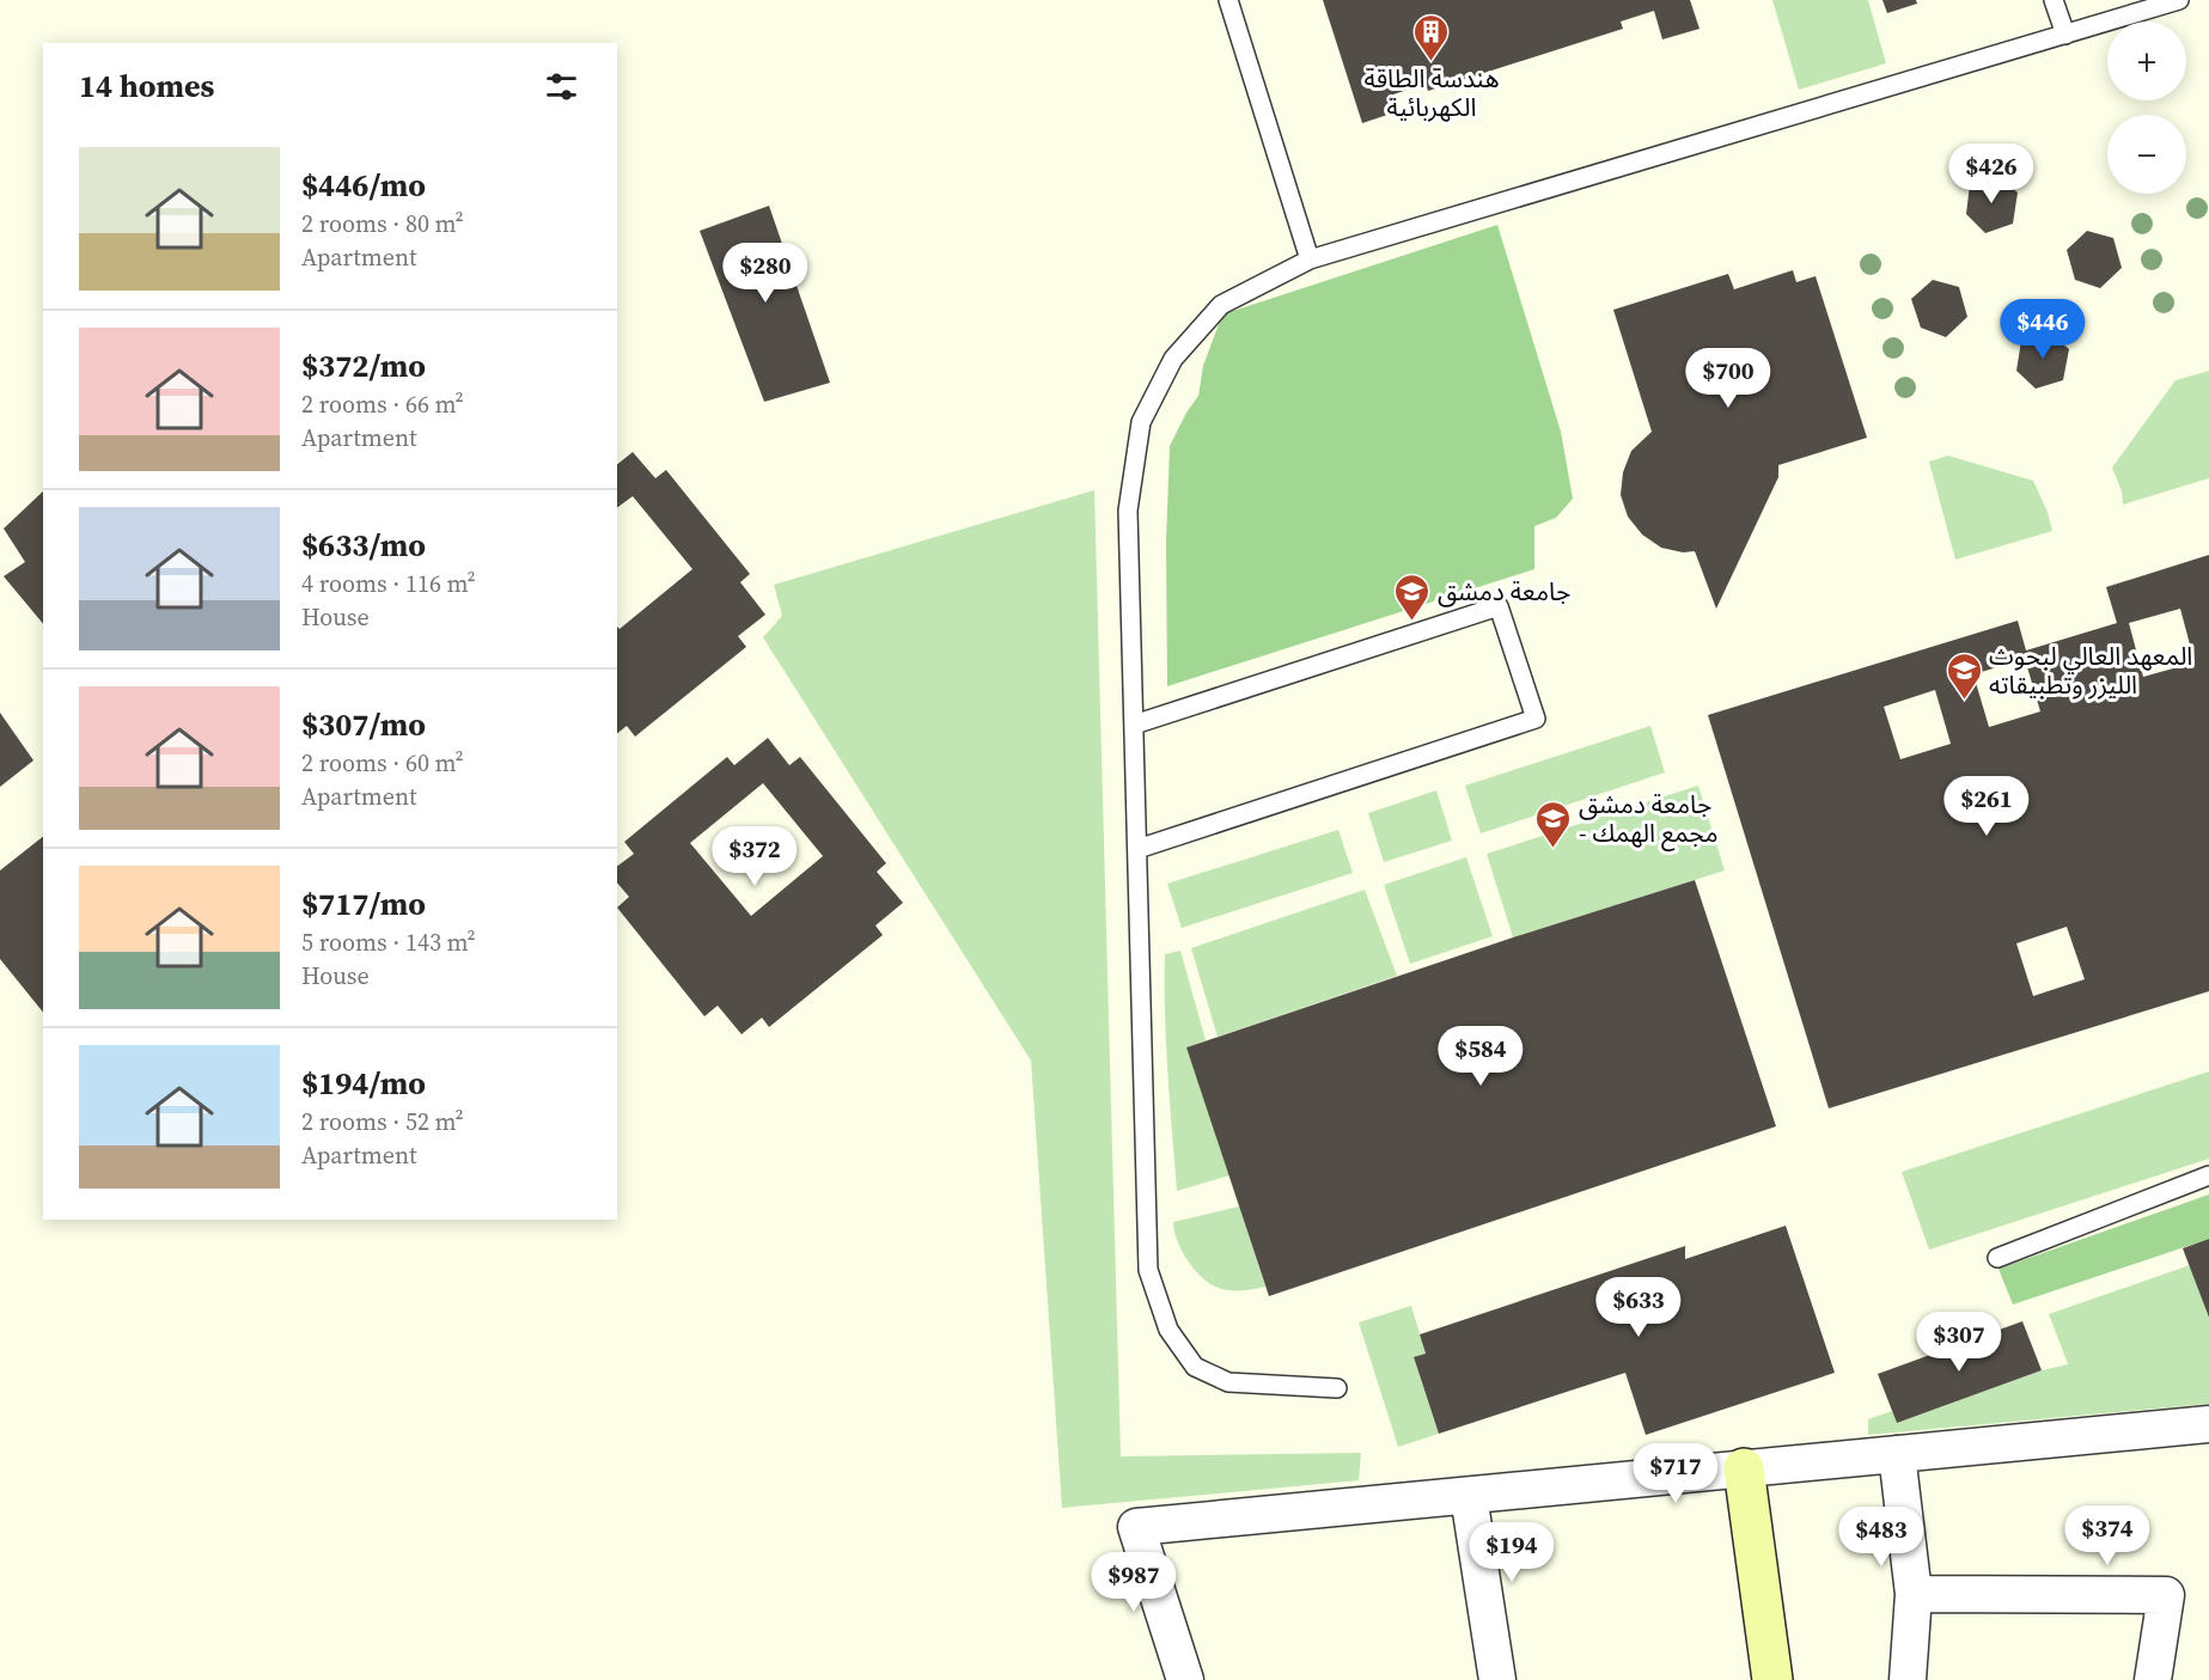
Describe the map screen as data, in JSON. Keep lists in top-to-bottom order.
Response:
{
  "places": {
    "building": ["هندسة الطاقة الكهربائية"],
    "school or university": ["جامعة دمشق", "المعهد العالي لبحوث الليزر وتطبيقاته", "جامعة دمشق - مجمع الهمك"]
  },
  "page": {
    "map_buttons": ["+", "−"],
    "heading": "14 homes",
    "list": [
      {
        "name": "$446/mo",
        "note": "2 rooms · 80 m² · Apartment"
      },
      {
        "name": "$372/mo",
        "note": "2 rooms · 66 m² · Apartment"
      },
      {
        "name": "$633/mo",
        "note": "4 rooms · 116 m² · House"
      },
      {
        "name": "$307/mo",
        "note": "2 rooms · 60 m² · Apartment"
      },
      {
        "name": "$717/mo",
        "note": "5 rooms · 143 m² · House"
      },
      {
        "name": "$194/mo",
        "note": "2 rooms · 52 m² · Apartment"
      }
    ],
    "price": [
      "$426",
      "$280",
      "$446",
      "$700",
      "$261",
      "$372",
      "$584",
      "$633",
      "$307",
      "$717",
      "$374",
      "$483",
      "$194",
      "$987"
    ]
  }
}
